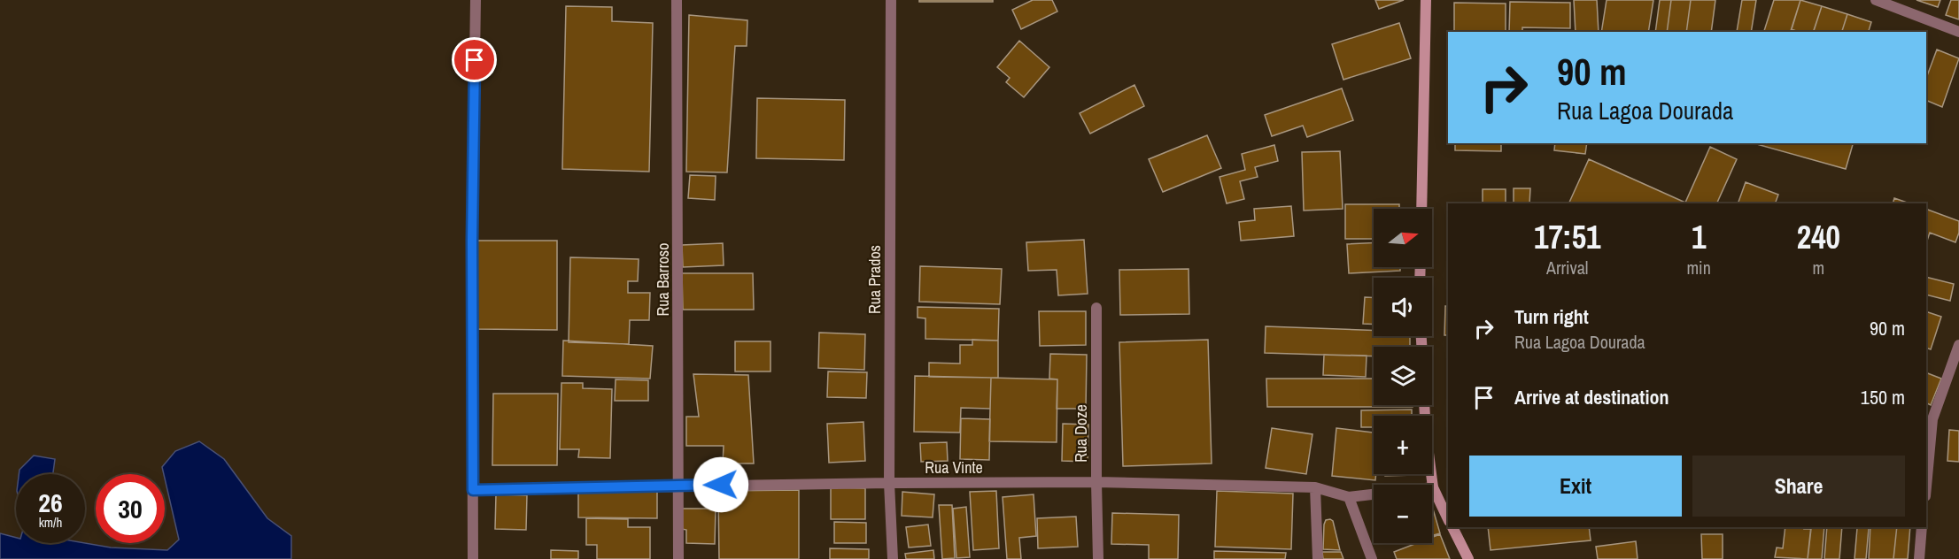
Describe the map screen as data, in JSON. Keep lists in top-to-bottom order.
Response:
{
  "streets": {
    "street": [
      "Rua Barroso",
      "Rua Prados",
      "Rua Doze",
      "Rua Vinte"
    ]
  },
  "crossings": [
    ["Rua Barroso", "Rua Vinte"],
    ["Rua Prados", "Rua Vinte"],
    ["Rua Doze", "Rua Vinte"]
  ],
  "north": "right",
  "page": {
    "turn": ["90 m", "Rua Lagoa Dourada"],
    "eta": [
      "17:51",
      "Arrival",
      "1",
      "min",
      "240",
      "m"
    ],
    "map_buttons": ["+", "−"],
    "list": [
      {
        "name": "Turn right",
        "note": "Rua Lagoa Dourada",
        "value": "90 m"
      },
      {
        "name": "Arrive at destination",
        "value": "150 m"
      }
    ],
    "buttons": ["Exit", "Share"],
    "speed": "26 km/h",
    "limit": "30"
  }
}
